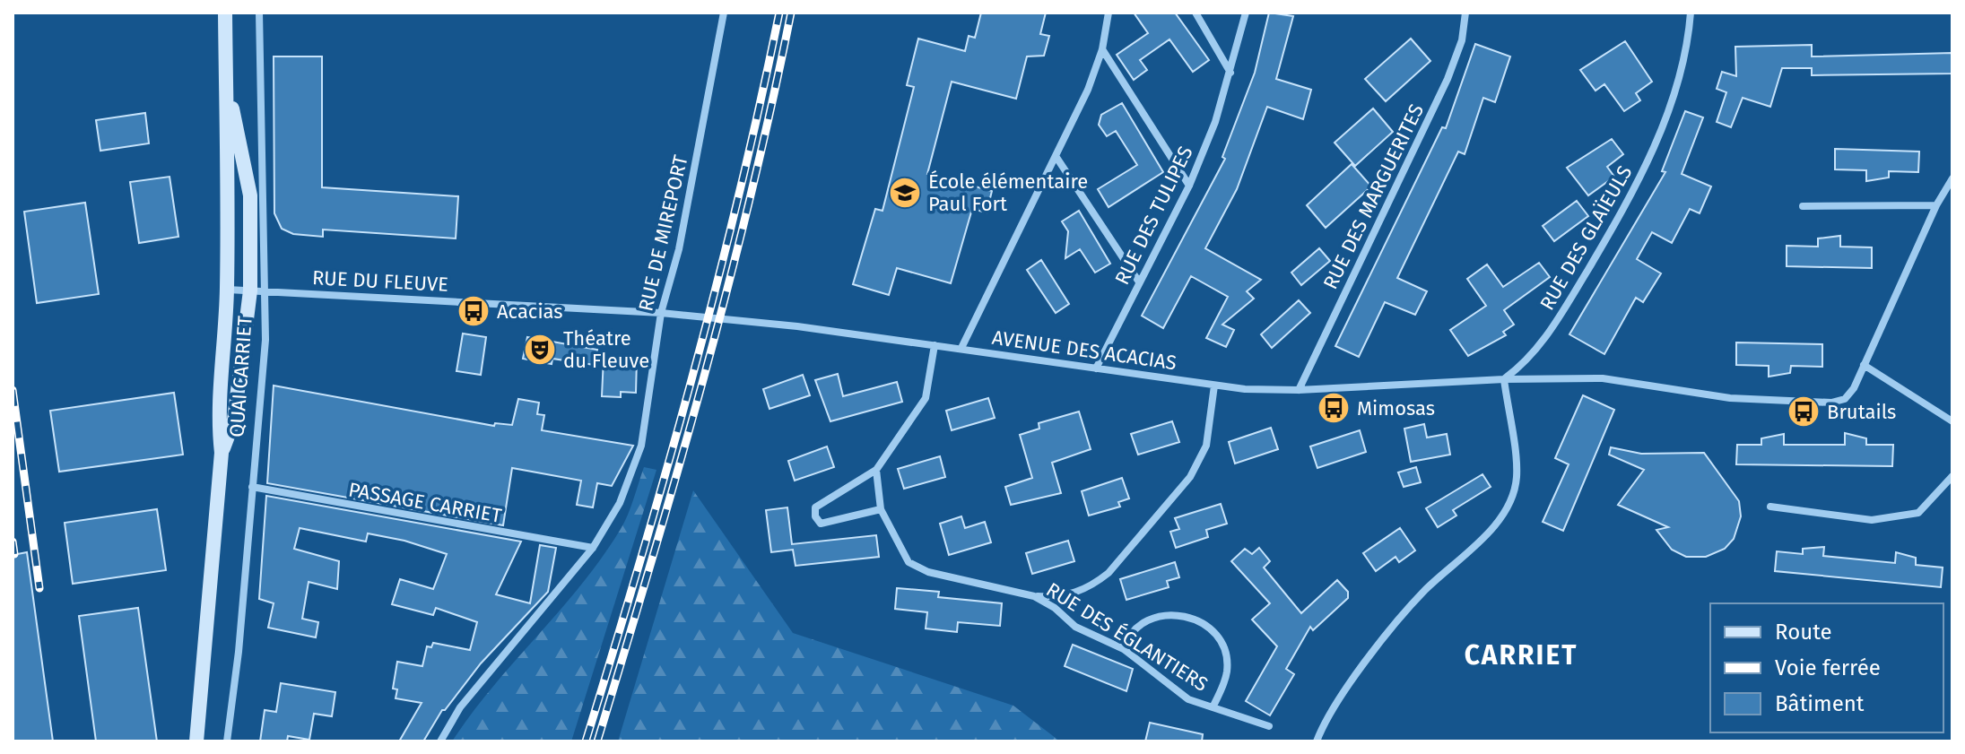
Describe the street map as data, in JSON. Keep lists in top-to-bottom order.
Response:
{
  "streets": {
    "main road": ["QUAI CARRIET"],
    "street": [
      "RUE DES MARGUERITES",
      "RUE DES TULIPES",
      "RUE DE MIREPORT",
      "RUE DES GLAÏEULS",
      "RUE DU FLEUVE",
      "AVENUE DES ACACIAS",
      "PASSAGE CARRIET",
      "RUE DES ÉGLANTIERS"
    ]
  },
  "crossings": [
    ["RUE DES MARGUERITES", "AVENUE DES ACACIAS"],
    ["RUE DES TULIPES", "AVENUE DES ACACIAS"],
    ["RUE DE MIREPORT", "RUE DU FLEUVE"],
    ["RUE DE MIREPORT", "AVENUE DES ACACIAS"],
    ["RUE DE MIREPORT", "PASSAGE CARRIET"],
    ["RUE DES GLAÏEULS", "AVENUE DES ACACIAS"],
    ["RUE DU FLEUVE", "AVENUE DES ACACIAS"],
    ["RUE DU FLEUVE", "QUAI CARRIET"],
    ["QUAI CARRIET", "PASSAGE CARRIET"]
  ],
  "districts": ["CARRIET"],
  "places": {
    "school or university": ["École élémentaire Paul Fort"],
    "bus stop": ["Acacias", "Mimosas", "Brutails"],
    "theatre": ["Théatre du Fleuve"]
  },
  "legend": ["Route", "Voie ferrée", "Bâtiment"]
}
